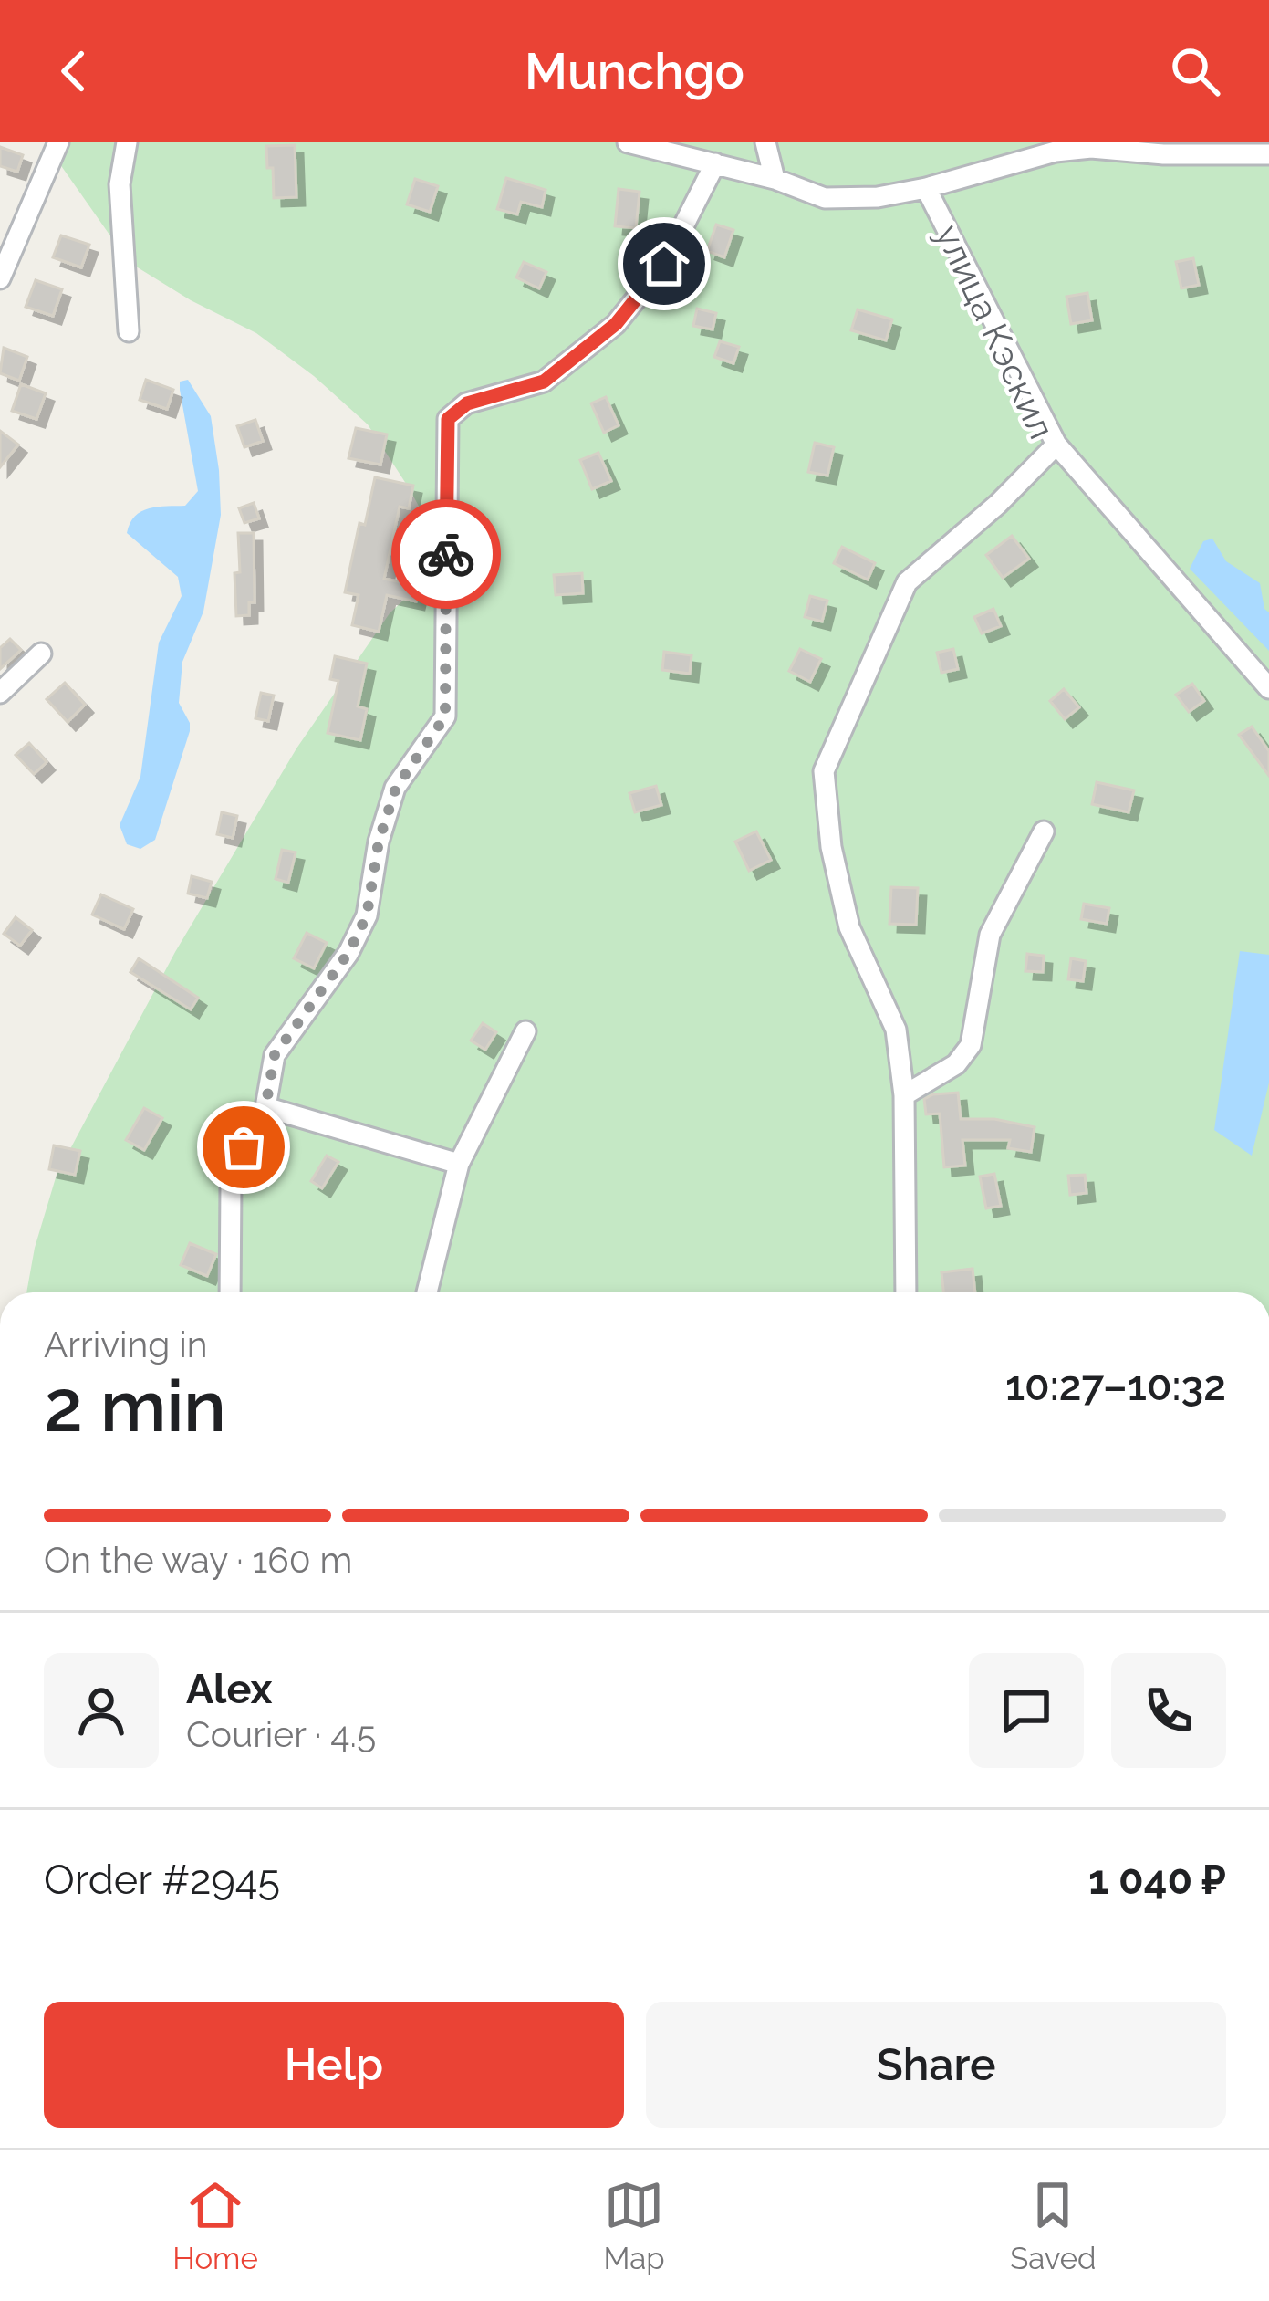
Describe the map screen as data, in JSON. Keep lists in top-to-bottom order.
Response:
{
  "streets": {
    "street": ["улица Кэскил"]
  },
  "page": {
    "header": "Munchgo",
    "heading": ["2 min", "Arriving in", "10:27–10:32"],
    "panel": [
      "Alex",
      "Courier · 4.5",
      "Order #2945",
      "1 040 ₽"
    ],
    "bar": "On the way · 160 m",
    "buttons": ["Help", "Share"],
    "tabs": ["Home", "Map", "Saved"]
  }
}
